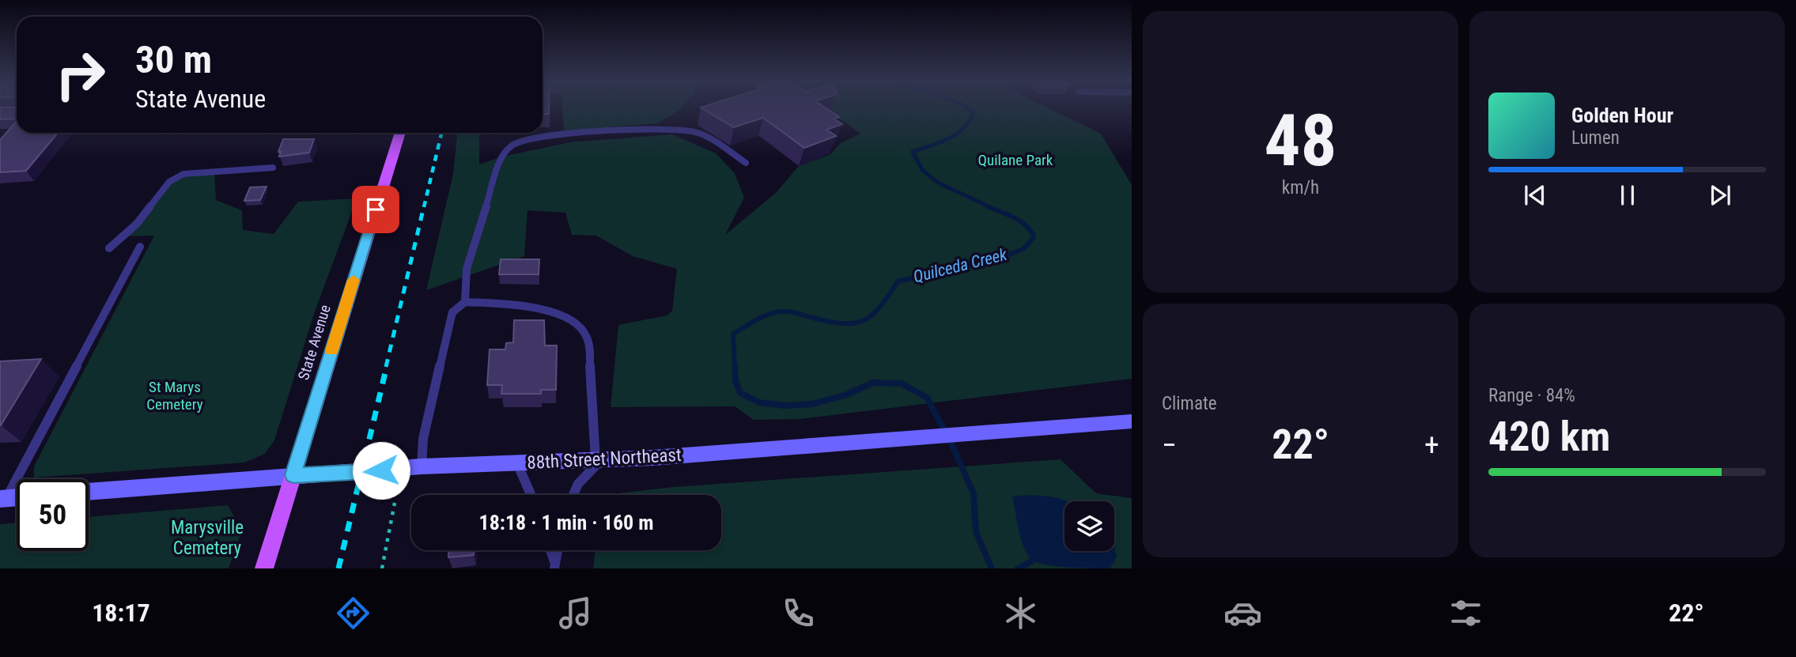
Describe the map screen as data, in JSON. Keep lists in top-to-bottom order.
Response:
{
  "streets": {
    "main road": ["State Avenue", "88th Street Northeast"]
  },
  "crossings": [
    ["State Avenue", "88th Street Northeast"]
  ],
  "water": ["Quilceda Creek"],
  "parks": ["Quilane Park", "St Marys Cemetery", "Marysville Cemetery"],
  "page": {
    "tile": [
      ["48", "km/h"],
      "Climate",
      ["Range · 84%", "420 km"]
    ],
    "turn": ["30 m", "State Avenue"],
    "song": ["Golden Hour", "Lumen"],
    "heat": ["−", "22°", "+"],
    "limit": "50",
    "trip": "18:18 · 1 min · 160 m",
    "tabs": ["18:17", "22°"]
  }
}
